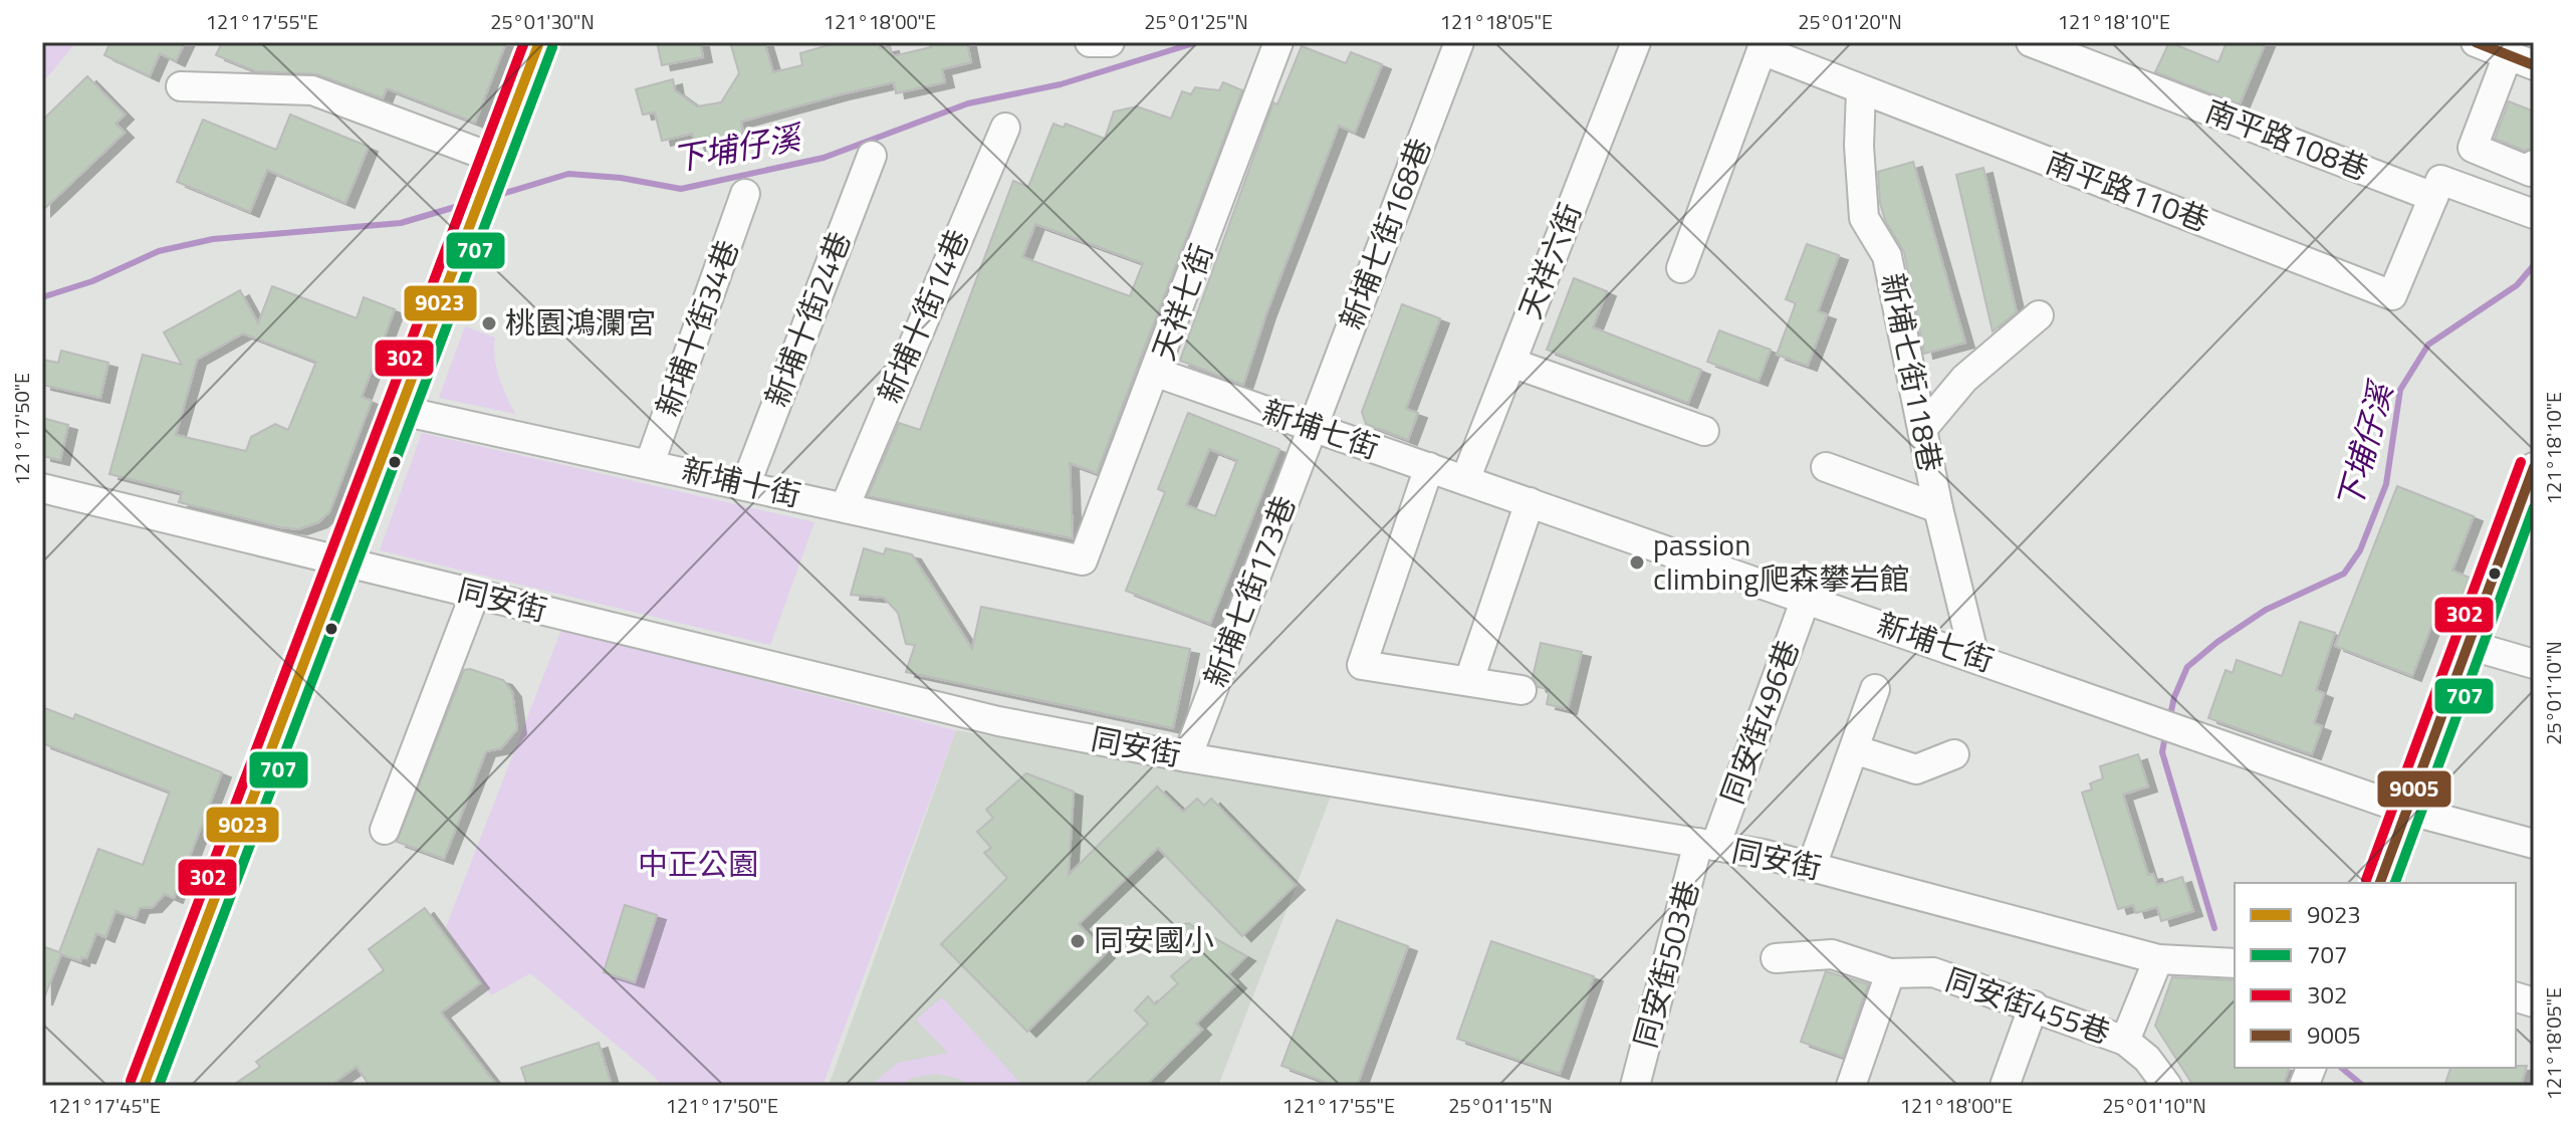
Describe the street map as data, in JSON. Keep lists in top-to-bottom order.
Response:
{
  "streets": {
    "street": [
      "南平路108巷",
      "南平路110巷",
      "新埔七街168巷",
      "天祥六街",
      "天祥七街",
      "新埔十街14巷",
      "新埔十街24巷",
      "新埔十街34巷",
      "新埔七街118巷",
      "新埔七街",
      "新埔十街",
      "新埔七街173巷",
      "同安街",
      "同安街496巷",
      "同安街503巷",
      "同安街455巷"
    ]
  },
  "crossings": [
    ["南平路108巷", "南平路110巷"],
    ["南平路110巷", "新埔七街118巷"],
    ["新埔七街168巷", "新埔七街"],
    ["新埔七街168巷", "新埔七街173巷"],
    ["天祥六街", "新埔七街"],
    ["天祥七街", "新埔七街"],
    ["天祥七街", "新埔十街"],
    ["新埔十街14巷", "新埔十街"],
    ["新埔十街24巷", "新埔十街"],
    ["新埔十街34巷", "新埔十街"],
    ["新埔七街118巷", "新埔七街"],
    ["新埔七街", "新埔七街173巷"],
    ["新埔七街", "同安街496巷"],
    ["新埔七街173巷", "同安街"],
    ["同安街", "同安街496巷"],
    ["同安街", "同安街503巷"],
    ["同安街", "同安街455巷"],
    ["同安街496巷", "同安街503巷"]
  ],
  "water": ["下埔仔溪"],
  "parks": ["中正公園"],
  "places": ["桃園鴻瀾宮", "passion climbing爬森攀岩館", "同安國小"],
  "lines": [
    "transit line 9023",
    "transit line 302",
    "transit line 9005",
    "transit line 707"
  ],
  "legend": [
    "9023",
    "707",
    "302",
    "9005"
  ],
  "coordinates": [
    "121°17'55\"E",
    "25°01'30\"N",
    "121°18'00\"E",
    "25°01'25\"N",
    "121°18'05\"E",
    "25°01'20\"N",
    "121°18'10\"E",
    "121°17'50\"E",
    "25°01'10\"N",
    "121°17'45\"E",
    "25°01'15\"N"
  ]
}
